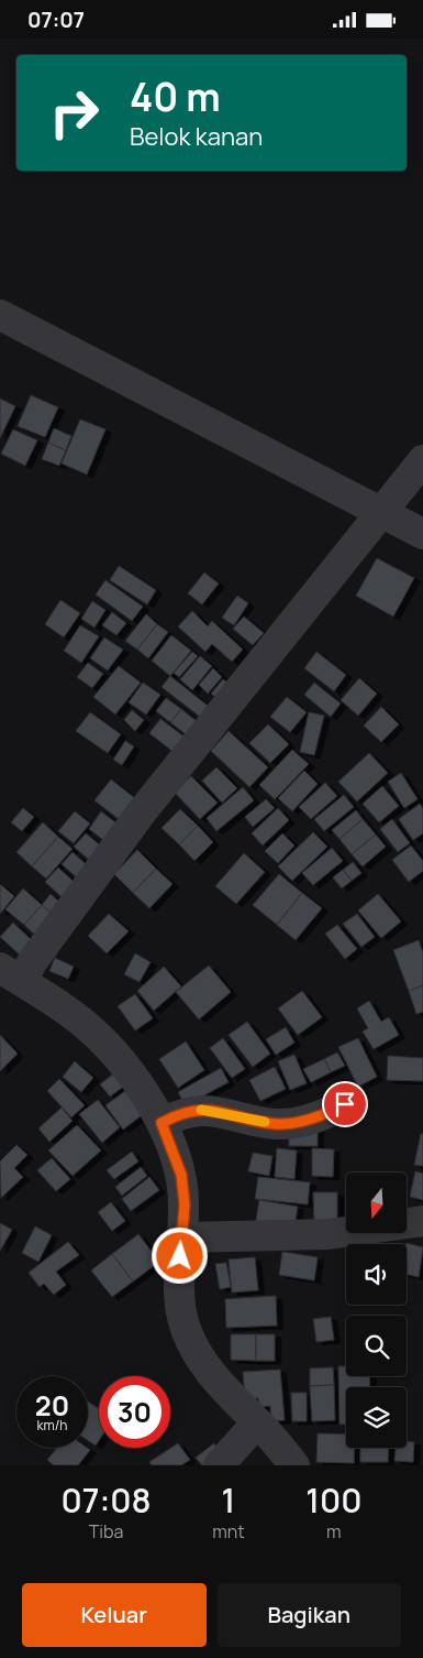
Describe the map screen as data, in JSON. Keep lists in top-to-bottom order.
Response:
{
  "north": "bottom",
  "page": {
    "status": "07:07",
    "turn": ["40 m", "Belok kanan"],
    "speed": "20 km/h",
    "limit": "30",
    "eta": [
      "07:08",
      "Tiba",
      "1",
      "mnt",
      "100",
      "m"
    ],
    "buttons": ["Keluar", "Bagikan"]
  }
}
